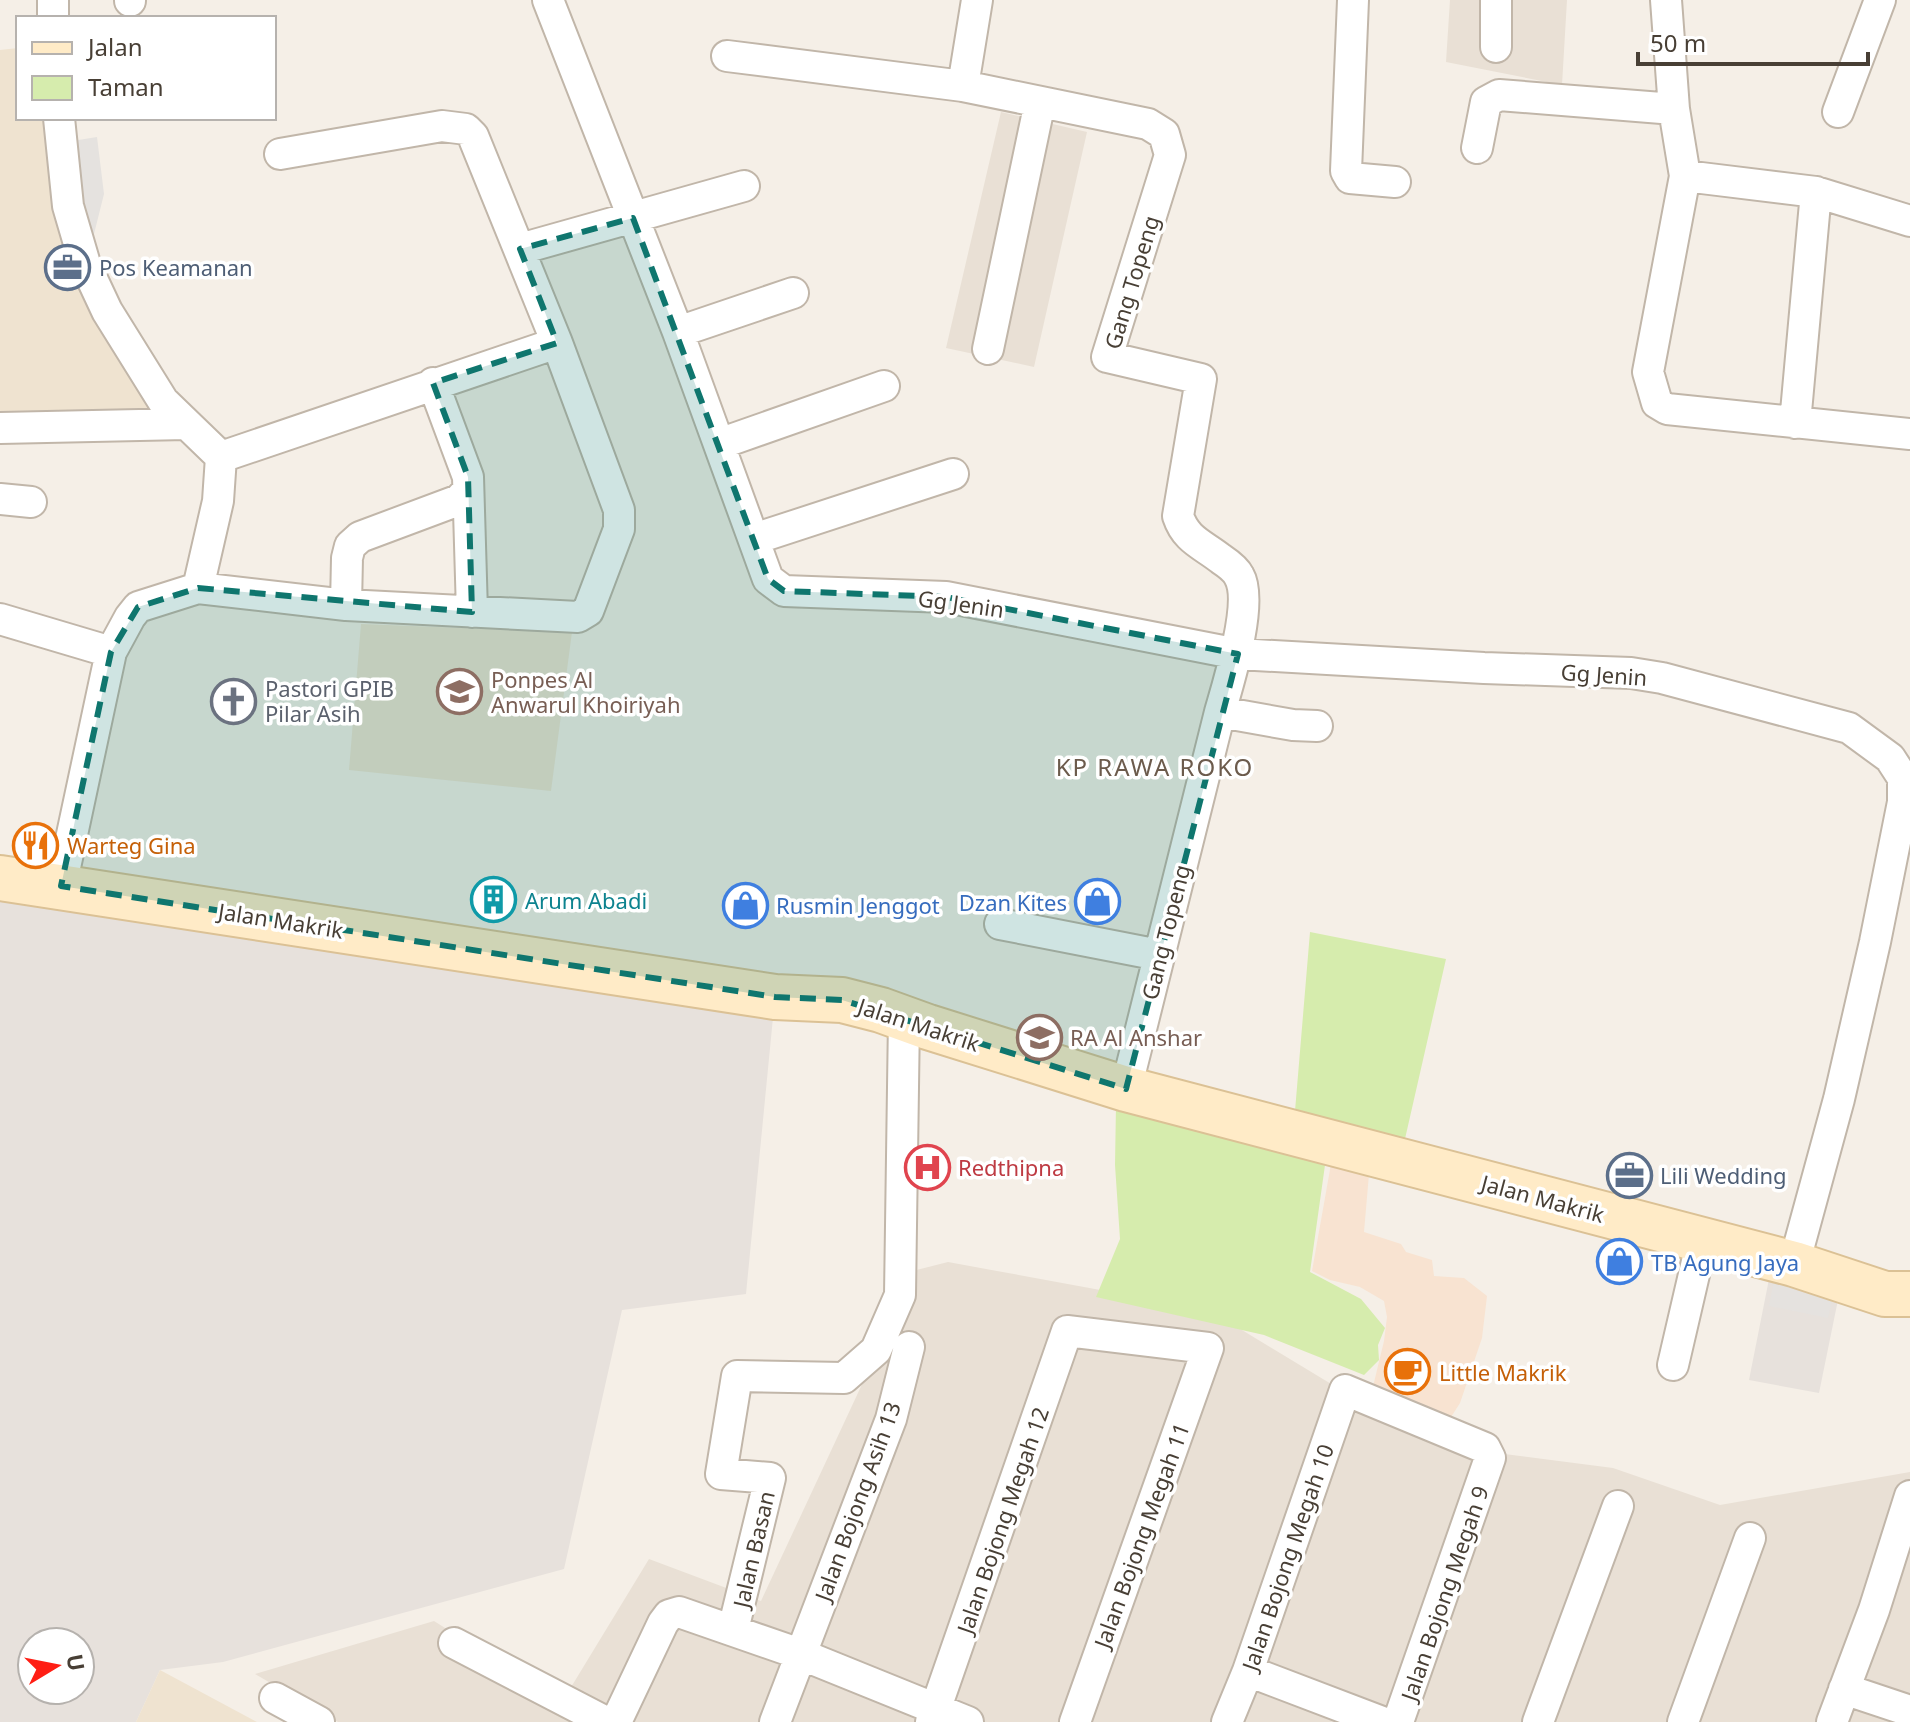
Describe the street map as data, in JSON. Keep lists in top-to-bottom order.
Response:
{
  "streets": {
    "street": [
      "Gang Topeng",
      "Gg Jenin",
      "Jalan Makrik",
      "Jalan Bojong Asih 13",
      "Jalan Bojong Megah 12",
      "Jalan Bojong Megah 11",
      "Jalan Basan",
      "Jalan Bojong Megah 10",
      "Jalan Bojong Megah 9"
    ]
  },
  "crossings": [
    ["Gang Topeng", "Gg Jenin"],
    ["Gang Topeng", "Jalan Makrik"],
    ["Gg Jenin", "Jalan Makrik"],
    ["Jalan Makrik", "Jalan Basan"],
    ["Jalan Bojong Megah 12", "Jalan Bojong Megah 11"],
    ["Jalan Bojong Megah 10", "Jalan Bojong Megah 9"]
  ],
  "districts": ["KP RAWA ROKO"],
  "places": {
    "office": ["Pos Keamanan", "Lili Wedding"],
    "school or university": ["Ponpes Al Anwarul Khoiriyah", "RA Al Anshar"],
    "church": ["Pastori GPIB Pilar Asih"],
    "restaurant": ["Warteg Gina"],
    "building": ["Arum Abadi"],
    "shop": ["Dzan Kites", "Rusmin Jenggot", "TB Agung Jaya"],
    "hospital": ["Redthipna"],
    "cafe": ["Little Makrik"]
  },
  "legend": ["Jalan", "Taman"],
  "scale_bar": "50 m",
  "north": "right"
}
